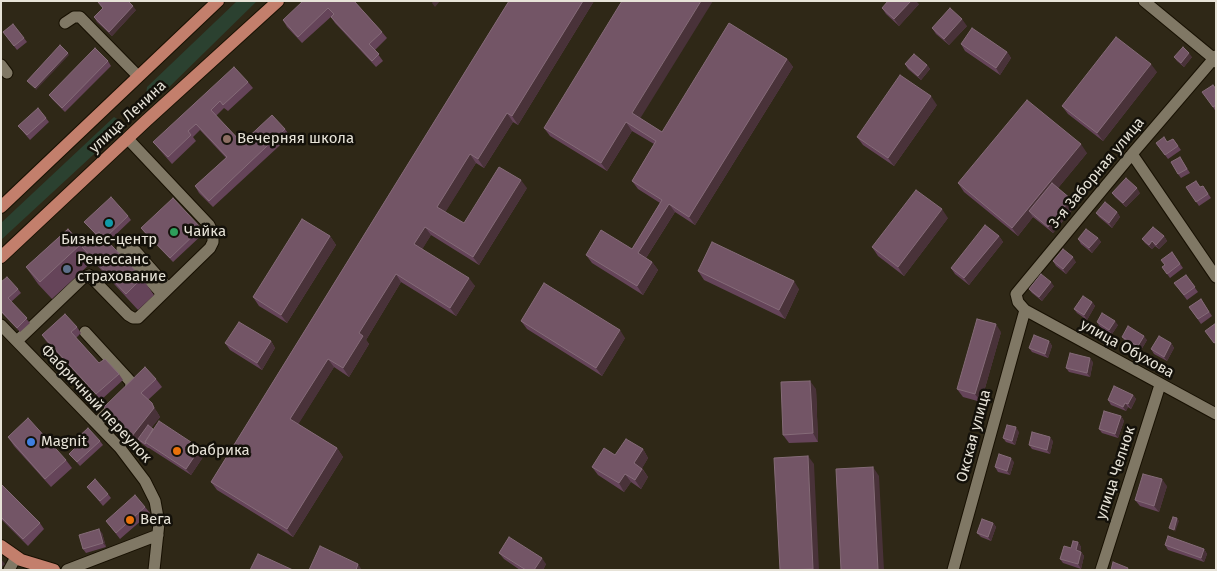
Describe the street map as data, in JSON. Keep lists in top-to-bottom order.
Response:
{
  "streets": {
    "main road": ["улица Ленина"],
    "street": [
      "3-я Заборная улица",
      "улица Обухова",
      "Фабричный переулок",
      "Окская улица",
      "улица Челнок"
    ]
  },
  "crossings": [
    ["3-я Заборная улица", "улица Обухова"],
    ["3-я Заборная улица", "Окская улица"],
    ["улица Обухова", "Окская улица"],
    ["улица Обухова", "улица Челнок"]
  ],
  "places": [
    "Вечерняя школа",
    "Бизнес-центр",
    "Чайка",
    "Ренессанс страхование",
    "Magnit",
    "Фабрика",
    "Вега"
  ]
}
